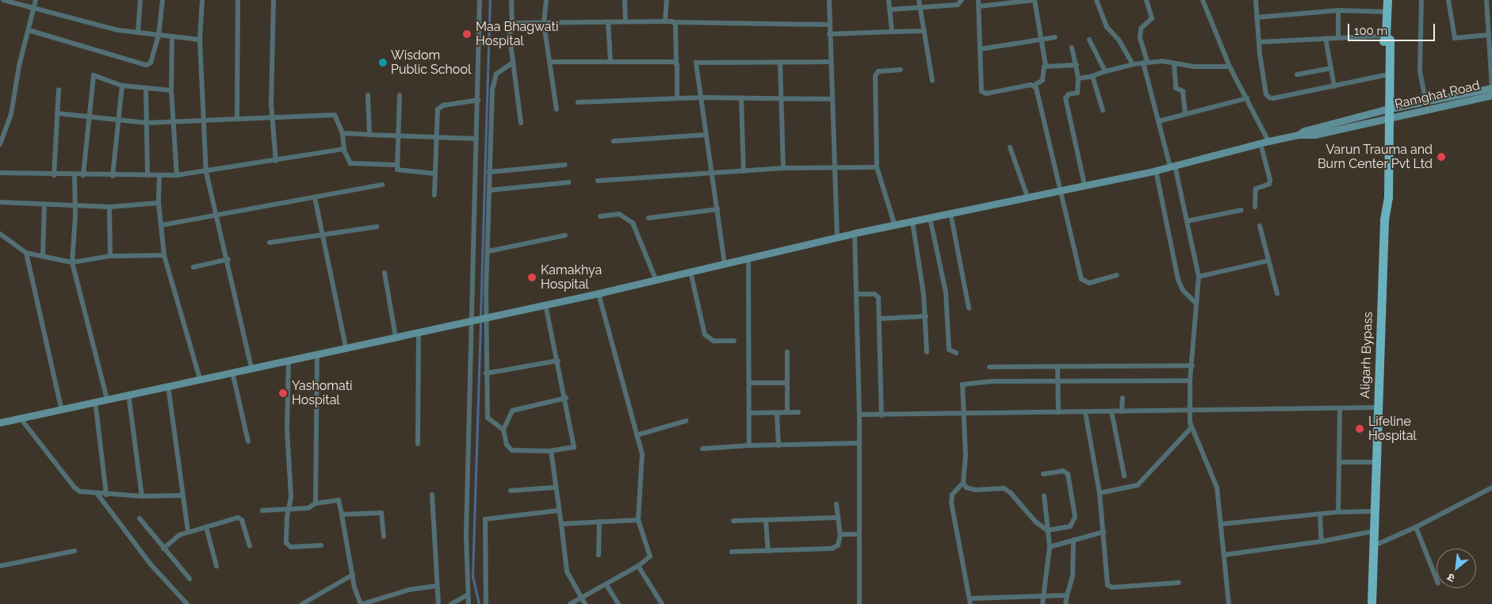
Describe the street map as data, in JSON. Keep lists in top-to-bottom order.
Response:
{
  "streets": {
    "highway": ["Aligarh Bypass"],
    "main road": ["Ramghat Road"]
  },
  "crossings": [
    ["Ramghat Road", "Aligarh Bypass"]
  ],
  "places": [
    "Maa Bhagwati Hospital",
    "Wisdom Public School",
    "Varun Trauma and Burn Center Pvt Ltd",
    "Kamakhya Hospital",
    "Yashomati Hospital",
    "Lifeline Hospital"
  ],
  "scale_bar": "100 m",
  "north": "bottom left"
}
